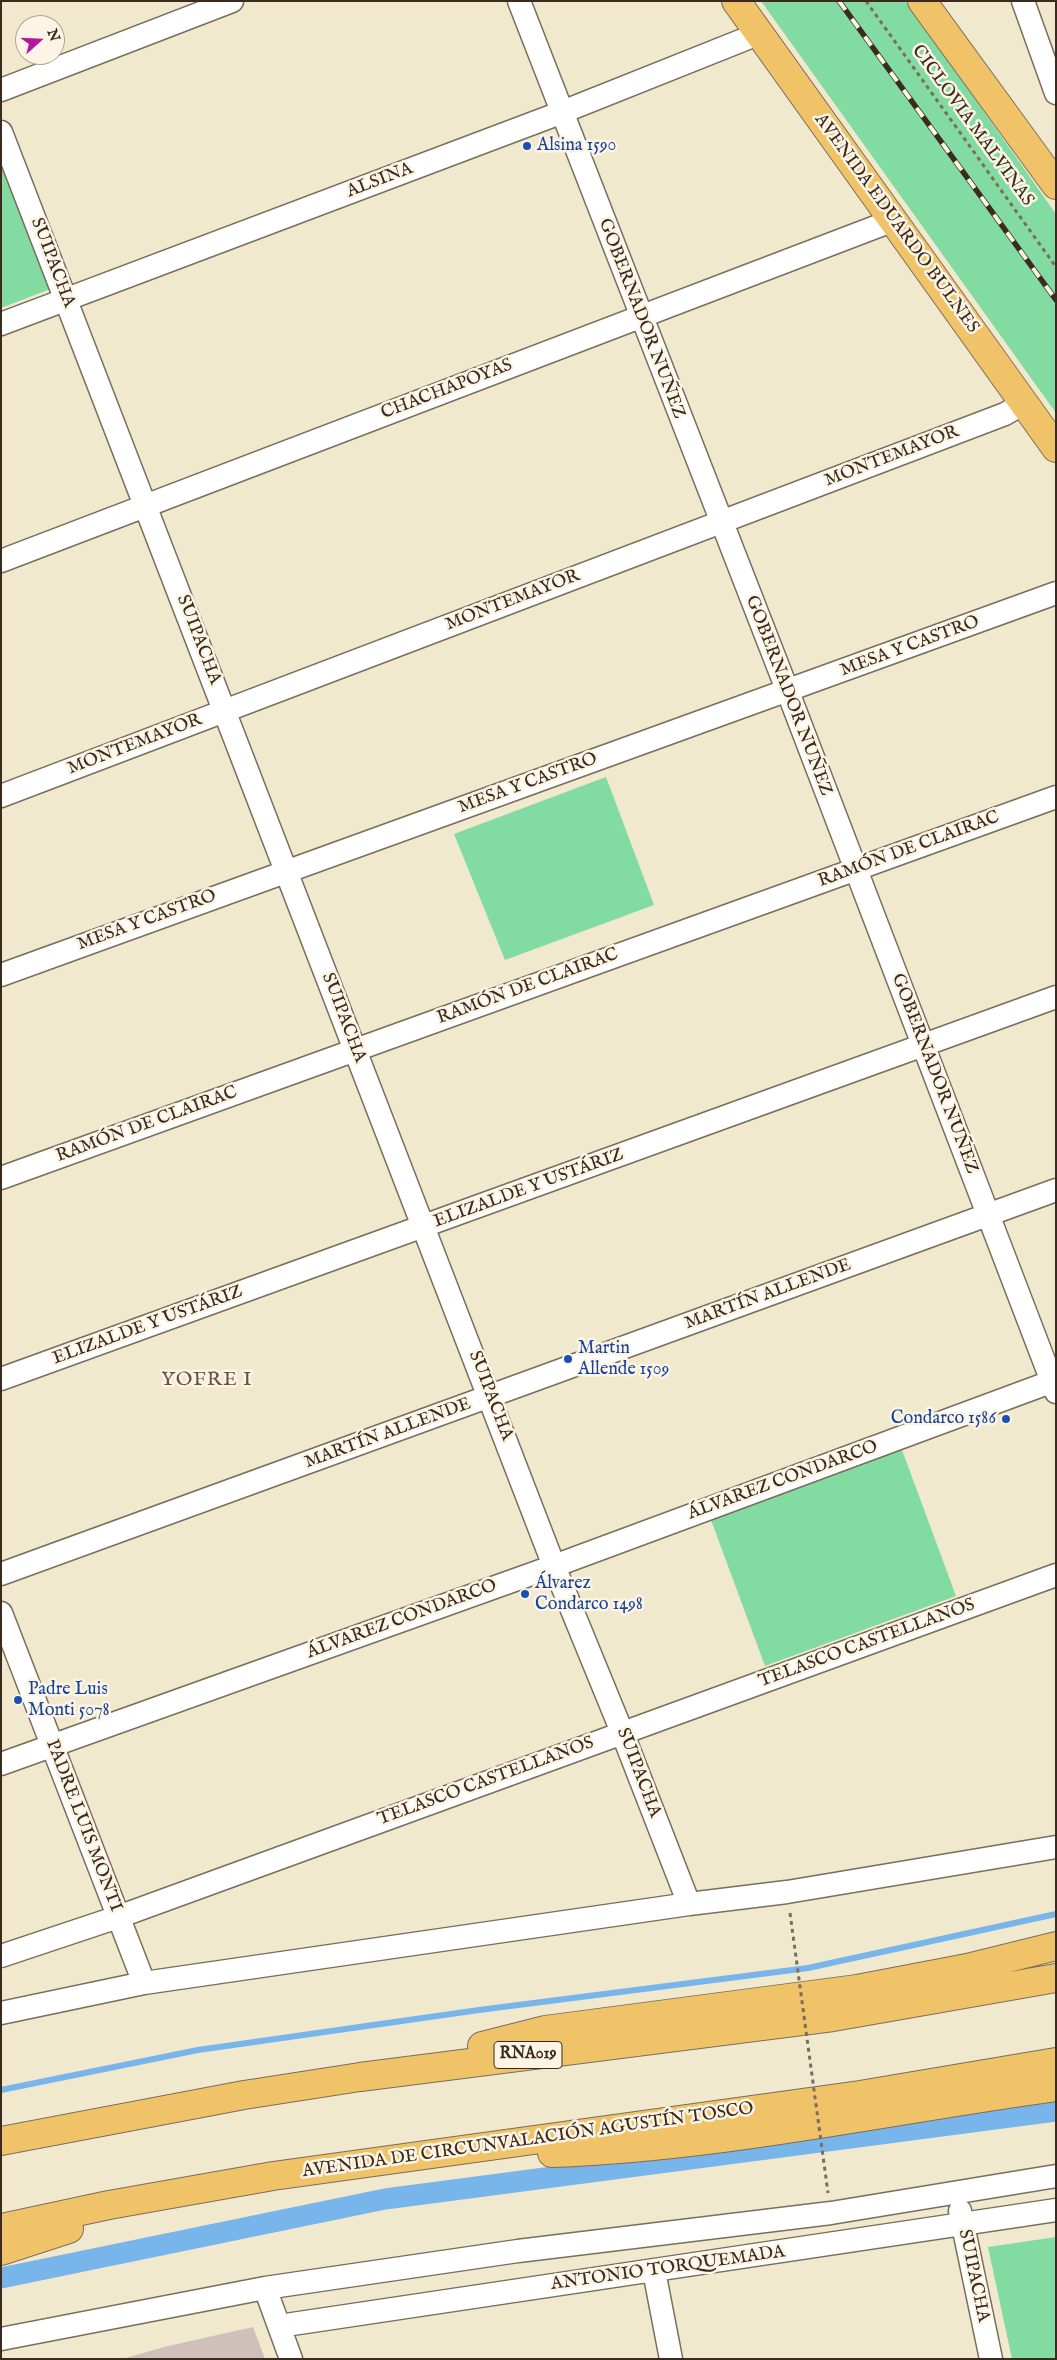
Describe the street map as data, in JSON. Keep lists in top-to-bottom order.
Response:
{
  "streets": {
    "main road": ["AVENIDA EDUARDO BULNES", "RNA019", "AVENIDA DE CIRCUNVALACIÓN AGUSTÍN TOSCO"],
    "street": [
      "ALSINA",
      "SUIPACHA",
      "GOBERNADOR NUÑEZ",
      "CHACHAPOYAS",
      "MONTEMAYOR",
      "MESA Y CASTRO",
      "RAMÓN DE CLAIRAC",
      "ELIZALDE Y USTÁRIZ",
      "MARTÍN ALLENDE",
      "ÁLVAREZ CONDARCO",
      "TELASCO CASTELLANOS",
      "PADRE LUIS MONTI",
      "ANTONIO TORQUEMADA"
    ],
    "path": ["CICLOVIA MALVINAS"]
  },
  "crossings": [
    ["ALSINA", "AVENIDA EDUARDO BULNES"],
    ["ALSINA", "SUIPACHA"],
    ["ALSINA", "GOBERNADOR NUÑEZ"],
    ["AVENIDA EDUARDO BULNES", "CHACHAPOYAS"],
    ["AVENIDA EDUARDO BULNES", "MONTEMAYOR"],
    ["SUIPACHA", "CHACHAPOYAS"],
    ["SUIPACHA", "MONTEMAYOR"],
    ["SUIPACHA", "MESA Y CASTRO"],
    ["SUIPACHA", "RAMÓN DE CLAIRAC"],
    ["SUIPACHA", "ELIZALDE Y USTÁRIZ"],
    ["SUIPACHA", "MARTÍN ALLENDE"],
    ["SUIPACHA", "ÁLVAREZ CONDARCO"],
    ["SUIPACHA", "TELASCO CASTELLANOS"],
    ["SUIPACHA", "ANTONIO TORQUEMADA"],
    ["GOBERNADOR NUÑEZ", "CHACHAPOYAS"],
    ["GOBERNADOR NUÑEZ", "MONTEMAYOR"],
    ["GOBERNADOR NUÑEZ", "MESA Y CASTRO"],
    ["GOBERNADOR NUÑEZ", "RAMÓN DE CLAIRAC"],
    ["GOBERNADOR NUÑEZ", "ELIZALDE Y USTÁRIZ"],
    ["GOBERNADOR NUÑEZ", "MARTÍN ALLENDE"],
    ["GOBERNADOR NUÑEZ", "ÁLVAREZ CONDARCO"],
    ["ÁLVAREZ CONDARCO", "PADRE LUIS MONTI"],
    ["TELASCO CASTELLANOS", "PADRE LUIS MONTI"]
  ],
  "districts": ["YOFRE I"],
  "places": [
    "Alsina 1590",
    "Martin Allende 1509",
    "Condarco 1586",
    "Álvarez Condarco 1498",
    "Padre Luis Monti 5078"
  ],
  "north": "right"
}
